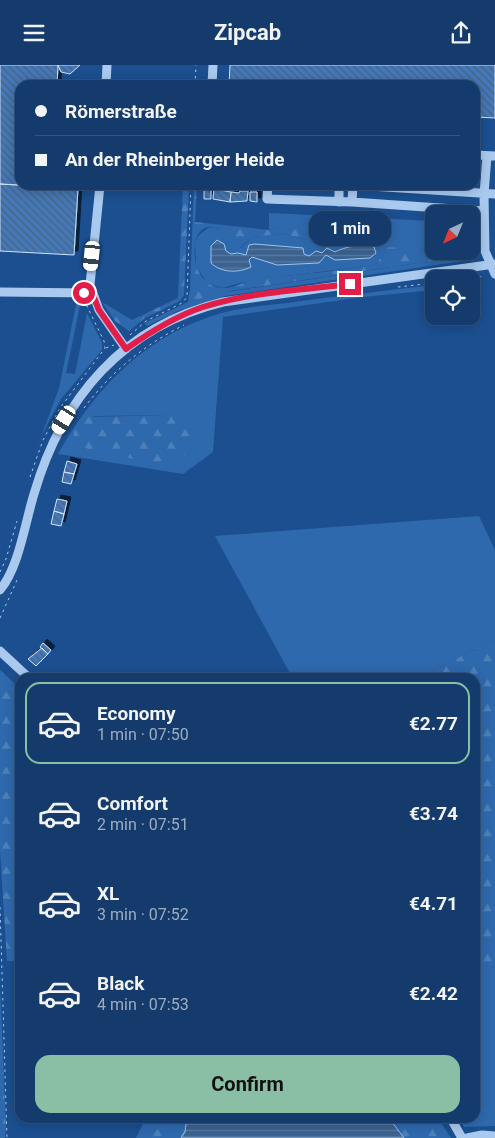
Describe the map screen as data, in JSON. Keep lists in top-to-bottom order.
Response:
{
  "north": "bottom left",
  "page": {
    "header": "Zipcab",
    "banner": ["Römerstraße", "An der Rheinberger Heide"],
    "bubble": "1 min",
    "list": [
      {
        "name": "Economy",
        "note": "1 min · 07:50",
        "value": "€2.77"
      },
      {
        "name": "Comfort",
        "note": "2 min · 07:51",
        "value": "€3.74"
      },
      {
        "name": "XL",
        "note": "3 min · 07:52",
        "value": "€4.71"
      },
      {
        "name": "Black",
        "note": "4 min · 07:53",
        "value": "€2.42"
      }
    ],
    "buttons": "Confirm"
  }
}
